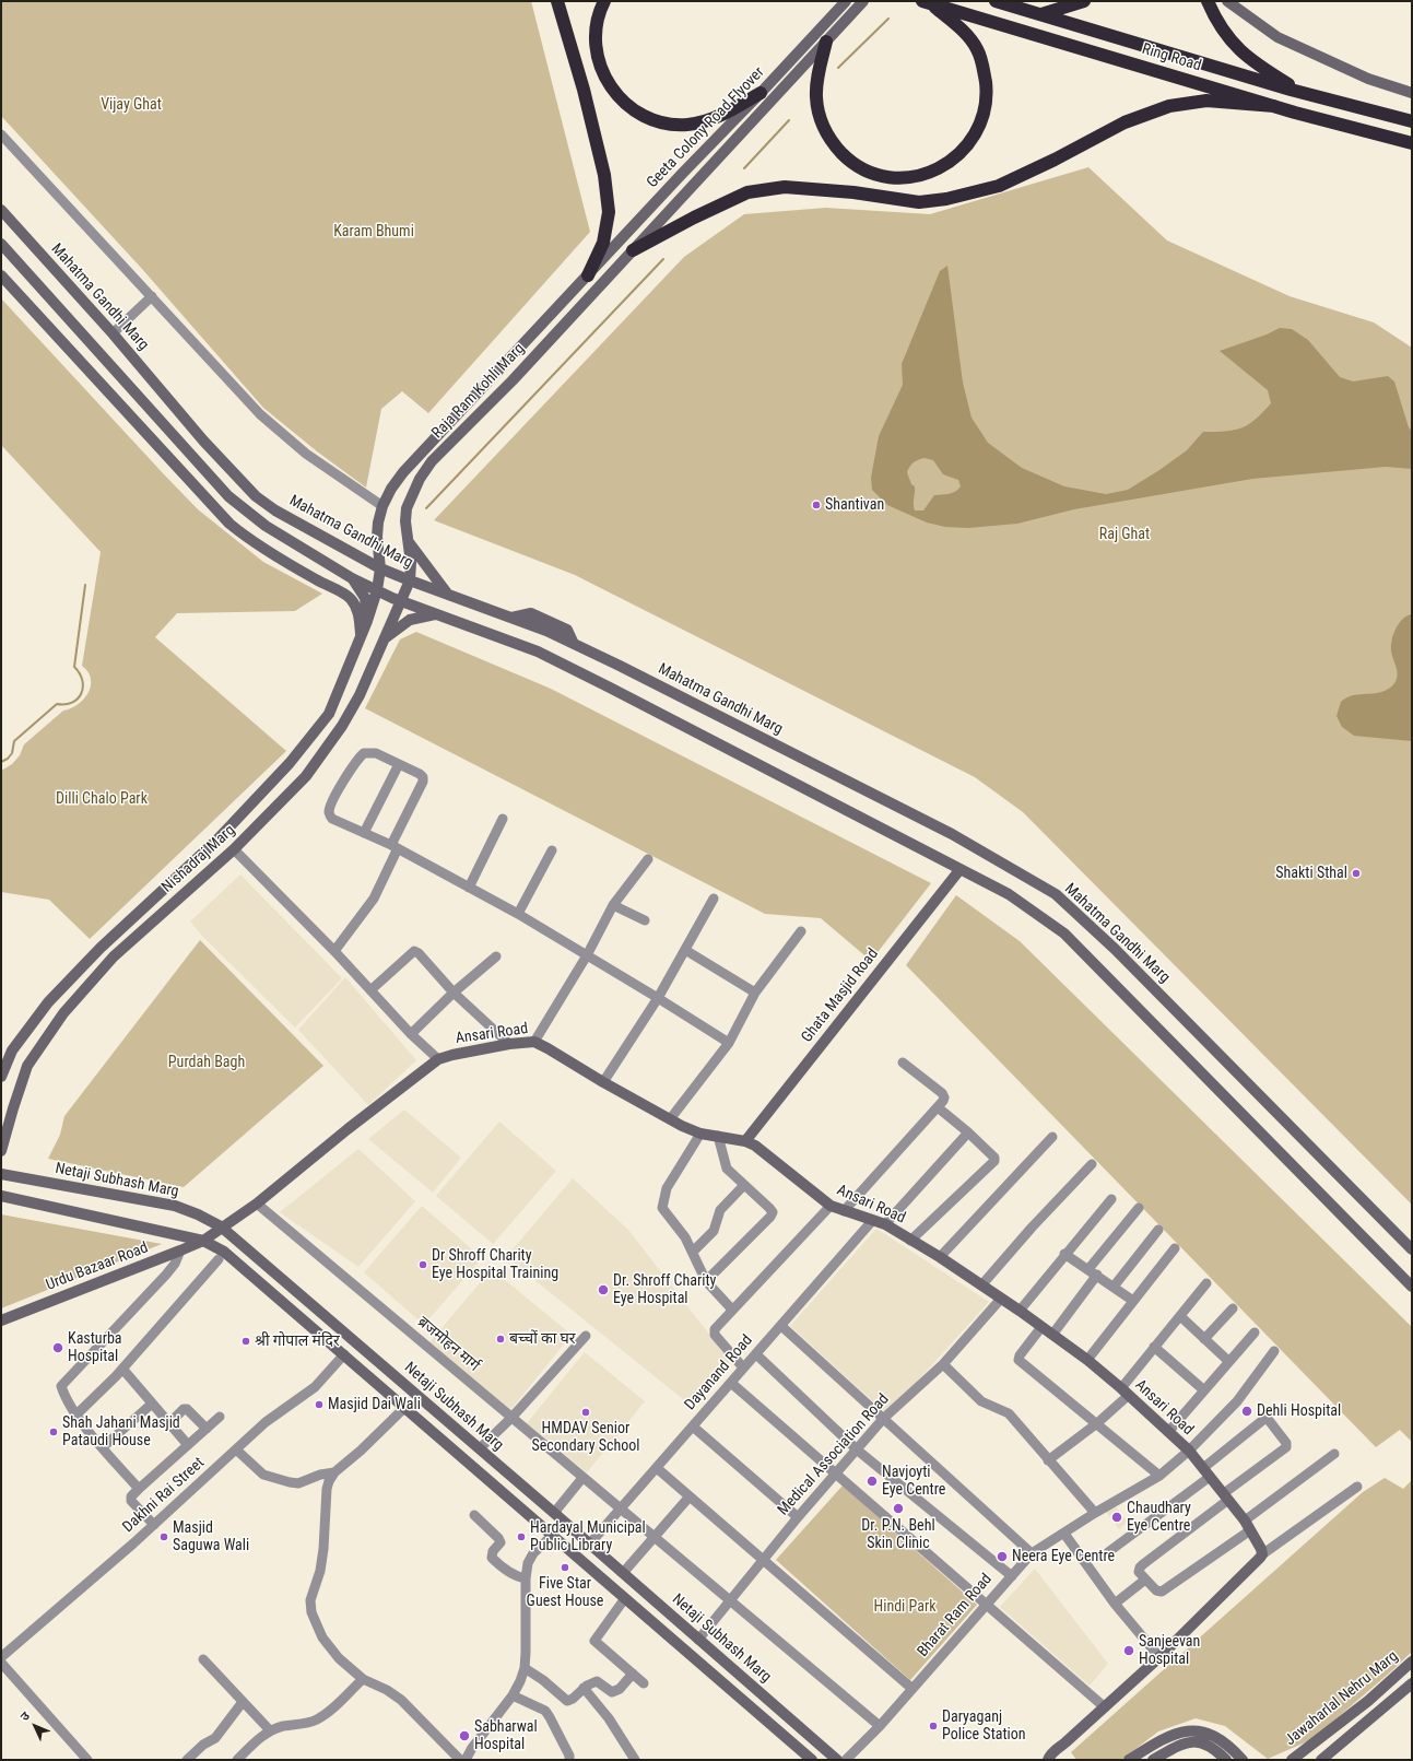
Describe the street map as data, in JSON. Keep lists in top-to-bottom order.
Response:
{
  "streets": {
    "highway": ["Ring Road"],
    "main road": [
      "Geeta Colony Road Flyover",
      "Mahatma Gandhi Marg",
      "Raja Ram Kohli Marg",
      "Nishadraj Marg",
      "Ghata Masjid Road",
      "Ansari Road",
      "Netaji Subhash Marg",
      "Urdu Bazaar Road",
      "Jawaharlal Nehru Marg"
    ],
    "street": [
      "ब्रजमोहन मार्ग",
      "Dayanand Road",
      "Medical Association Road",
      "Dakhni Rai Street",
      "Bharat Ram Road"
    ]
  },
  "crossings": [
    ["Geeta Colony Road Flyover", "Raja Ram Kohli Marg"],
    ["Mahatma Gandhi Marg", "Raja Ram Kohli Marg"],
    ["Mahatma Gandhi Marg", "Nishadraj Marg"],
    ["Raja Ram Kohli Marg", "Nishadraj Marg"],
    ["Ghata Masjid Road", "Ansari Road"],
    ["Ansari Road", "Netaji Subhash Marg"],
    ["Ansari Road", "Urdu Bazaar Road"],
    ["Ansari Road", "ब्रजमोहन मार्ग"],
    ["Ansari Road", "Dayanand Road"],
    ["Ansari Road", "Medical Association Road"],
    ["Ansari Road", "Bharat Ram Road"],
    ["Netaji Subhash Marg", "Urdu Bazaar Road"],
    ["Netaji Subhash Marg", "Dayanand Road"],
    ["Netaji Subhash Marg", "Medical Association Road"],
    ["Netaji Subhash Marg", "Dakhni Rai Street"],
    ["ब्रजमोहन मार्ग", "Dayanand Road"],
    ["ब्रजमोहन मार्ग", "Medical Association Road"],
    ["ब्रजमोहन मार्ग", "Bharat Ram Road"]
  ],
  "parks": [
    "Vijay Ghat",
    "Karam Bhumi",
    "Raj Ghat",
    "Dilli Chalo Park",
    "Purdah Bagh",
    "Hindi Park"
  ],
  "places": [
    "Shantivan",
    "Shakti Sthal",
    "Dr Shroff Charity Eye Hospital Training",
    "Dr. Shroff Charity Eye Hospital",
    "बच्चों का घर",
    "श्री गोपाल मंदिर",
    "Kasturba Hospital",
    "Masjid Dai Wali",
    "Dehli Hospital",
    "HMDAV Senior Secondary School",
    "Shah Jahani Masjid Pataudi House",
    "Navjoyti Eye Centre",
    "Dr. P.N. Behl Skin Clinic",
    "Chaudhary Eye Centre",
    "Masjid Saguwa Wali",
    "Hardayal Municipal Public Library",
    "Neera Eye Centre",
    "Five Star Guest House",
    "Sanjeevan Hospital",
    "Daryaganj Police Station",
    "Sabharwal Hospital"
  ],
  "north": "top left"
}
